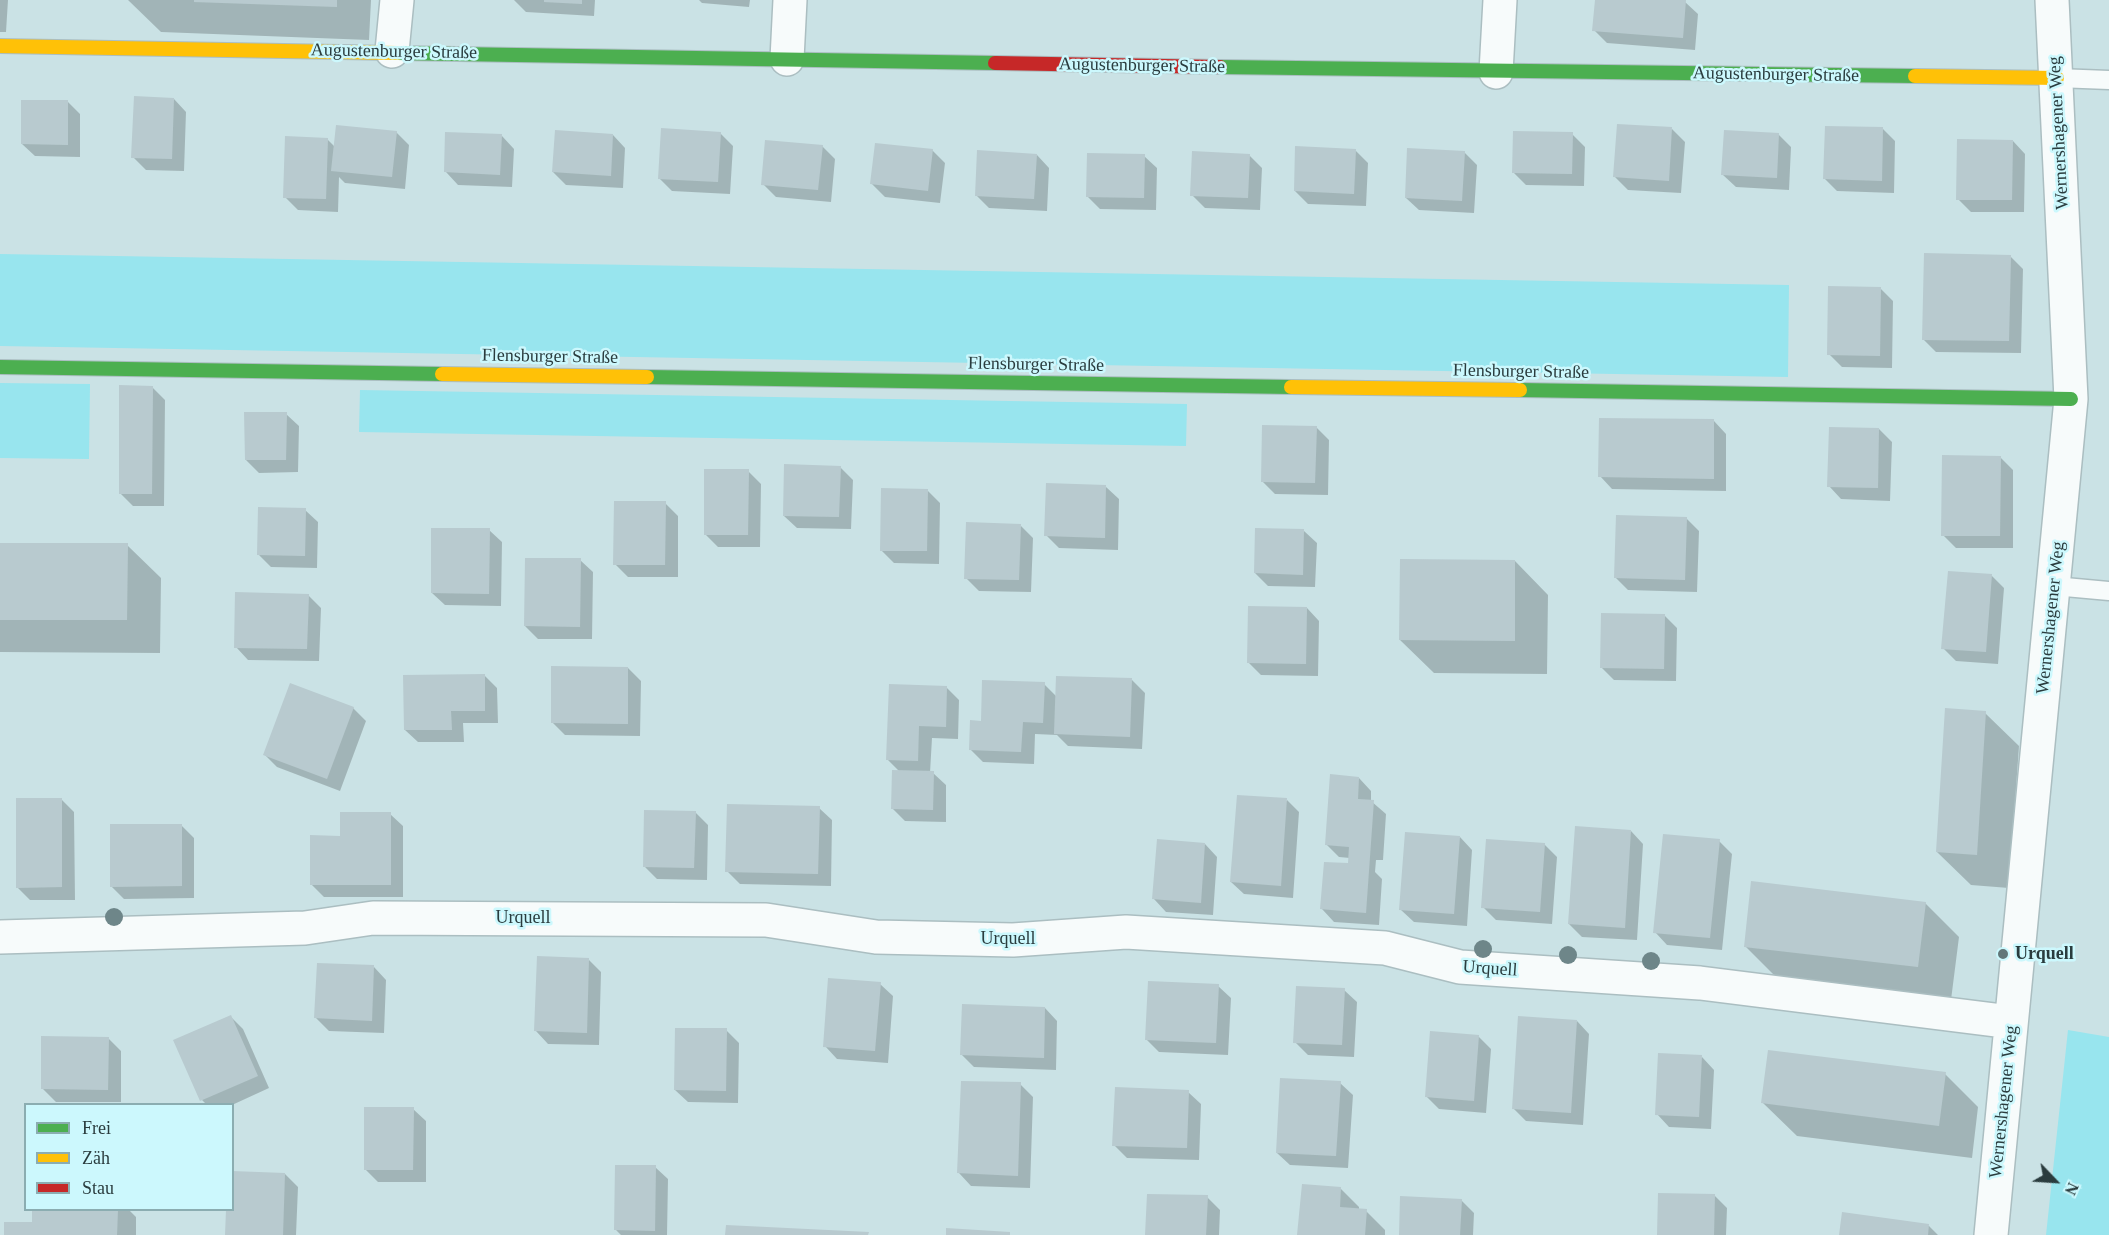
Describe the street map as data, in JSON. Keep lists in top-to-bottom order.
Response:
{
  "streets": {
    "street": [
      "Augustenburger Straße",
      "Wernershagener Weg",
      "Flensburger Straße",
      "Urquell"
    ]
  },
  "crossings": [
    ["Augustenburger Straße", "Wernershagener Weg"],
    ["Wernershagener Weg", "Flensburger Straße"],
    ["Wernershagener Weg", "Urquell"]
  ],
  "places": ["Urquell"],
  "legend": ["Frei", "Zäh", "Stau"],
  "north": "bottom right"
}
